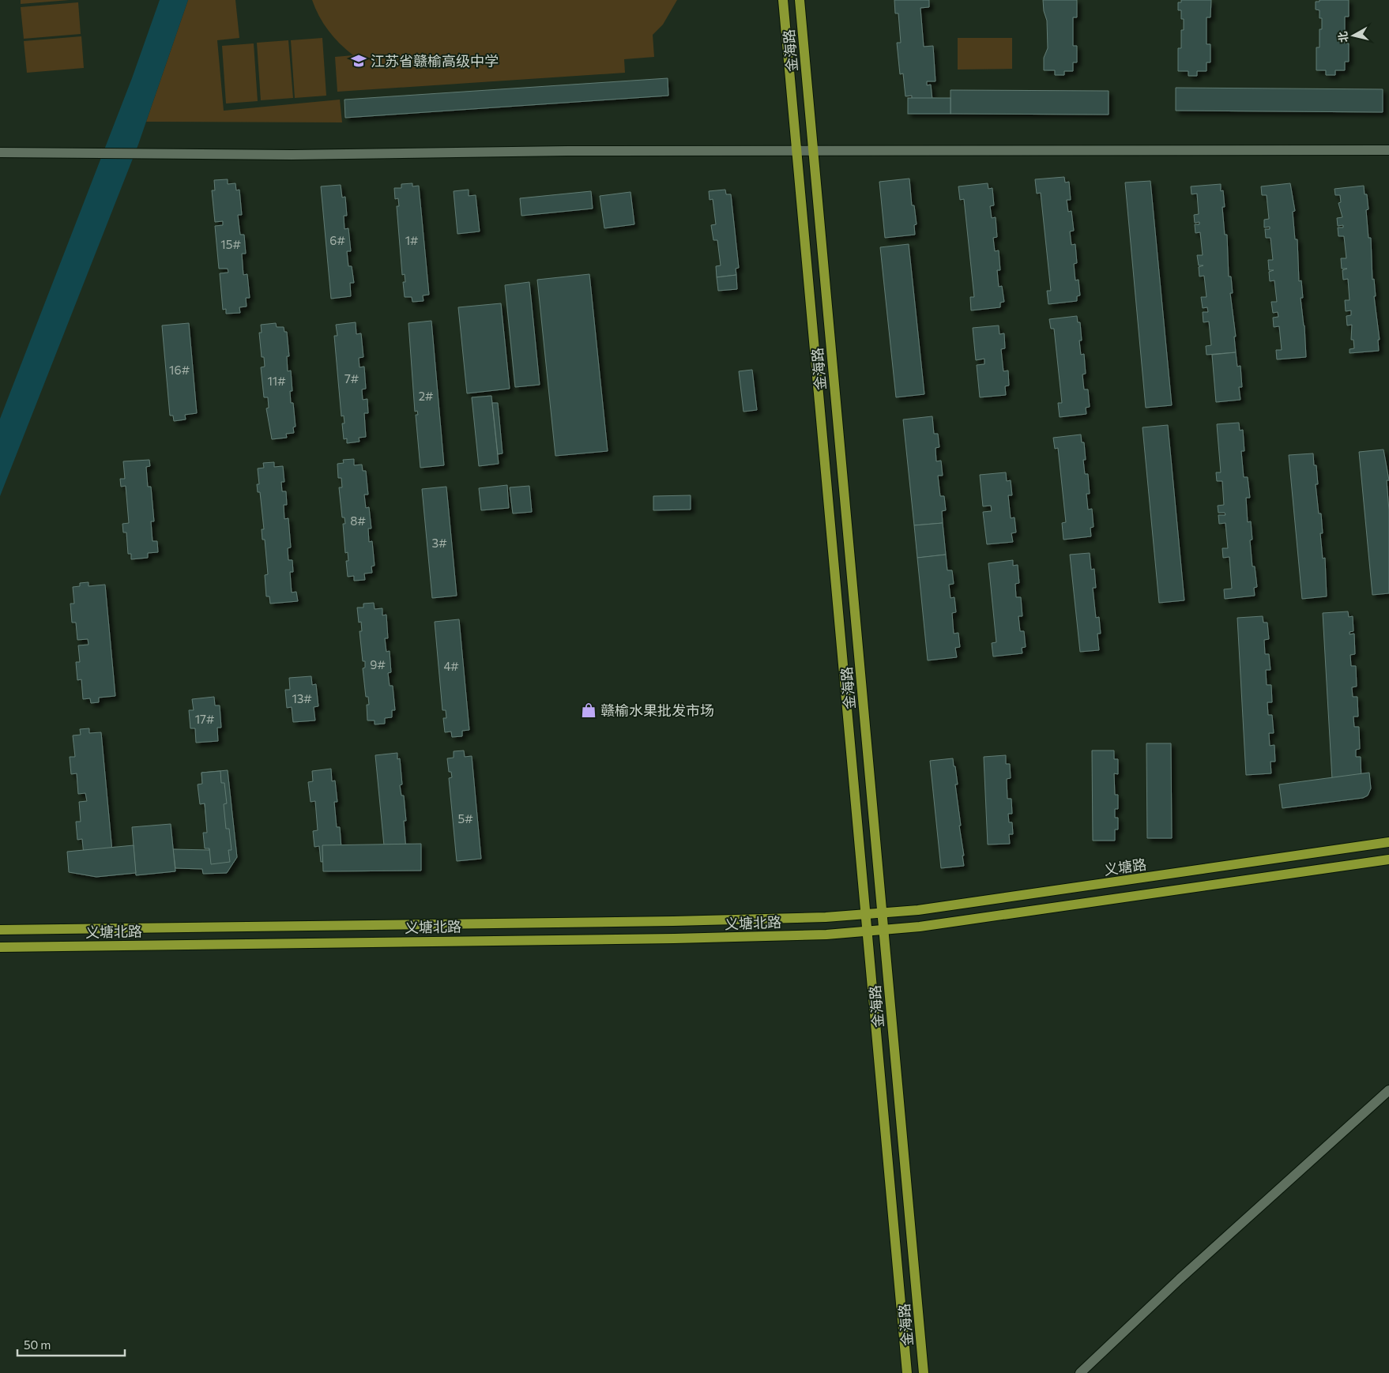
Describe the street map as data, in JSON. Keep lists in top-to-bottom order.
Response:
{
  "streets": {
    "main road": ["金海路", "义塘路", "义塘北路"]
  },
  "crossings": [
    ["金海路", "义塘路"],
    ["金海路", "义塘北路"],
    ["义塘路", "义塘北路"]
  ],
  "places": {
    "school or university": ["江苏省赣榆高级中学"],
    "shop": ["赣榆水果批发市场"]
  },
  "house_numbers": [
    "6#",
    "1#",
    "15#",
    "16#",
    "7#",
    "11#",
    "2#",
    "8#",
    "3#",
    "9#",
    "4#",
    "13#",
    "17#",
    "5#"
  ],
  "scale_bar": "50 m",
  "north": "left"
}
